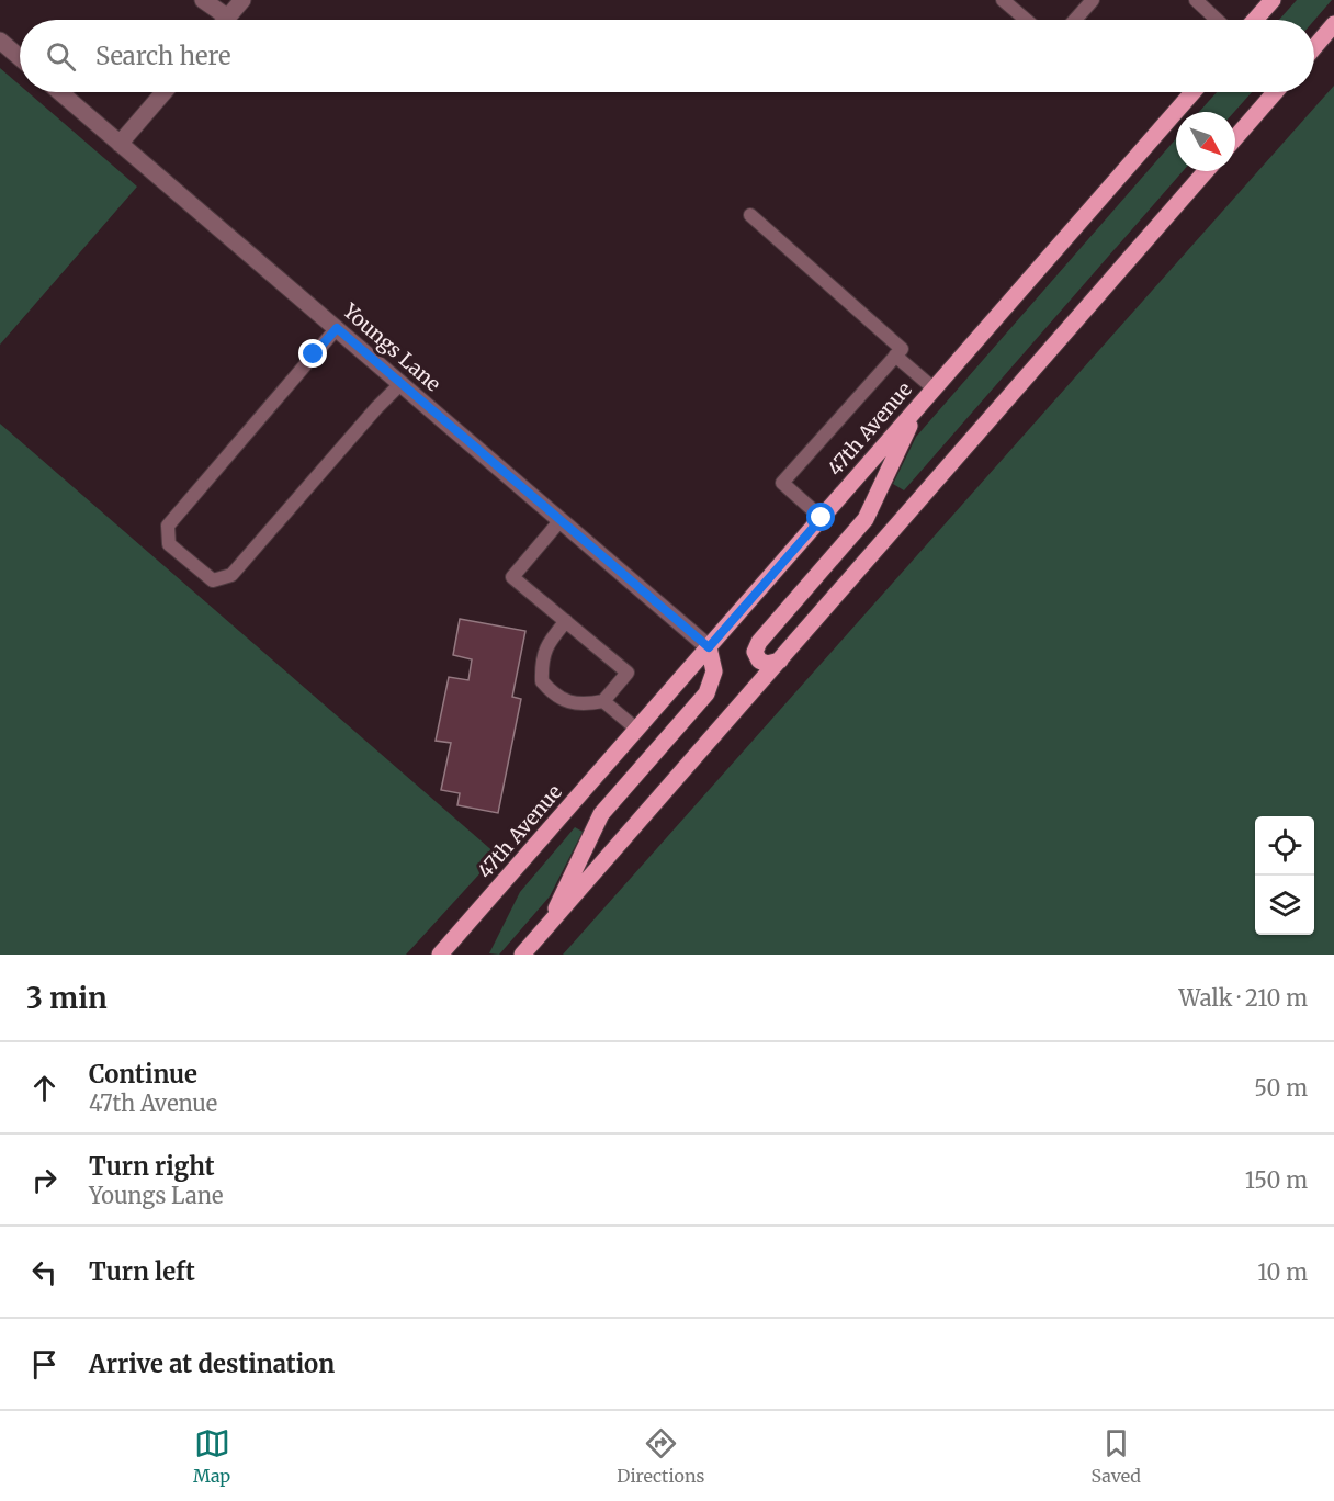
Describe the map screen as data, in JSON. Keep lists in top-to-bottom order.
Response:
{
  "streets": {
    "main road": ["47th Avenue"],
    "street": ["Youngs Lane"]
  },
  "crossings": [
    ["Youngs Lane", "47th Avenue"]
  ],
  "north": "bottom right",
  "page": {
    "search": "Search here",
    "heading": ["3 min", "Walk · 210 m"],
    "list": [
      ["Continue", "47th Avenue", "50 m"],
      ["Turn right", "Youngs Lane", "150 m"],
      ["Turn left", "10 m"],
      "Arrive at destination"
    ],
    "nav": ["Map", "Directions", "Saved"]
  }
}
